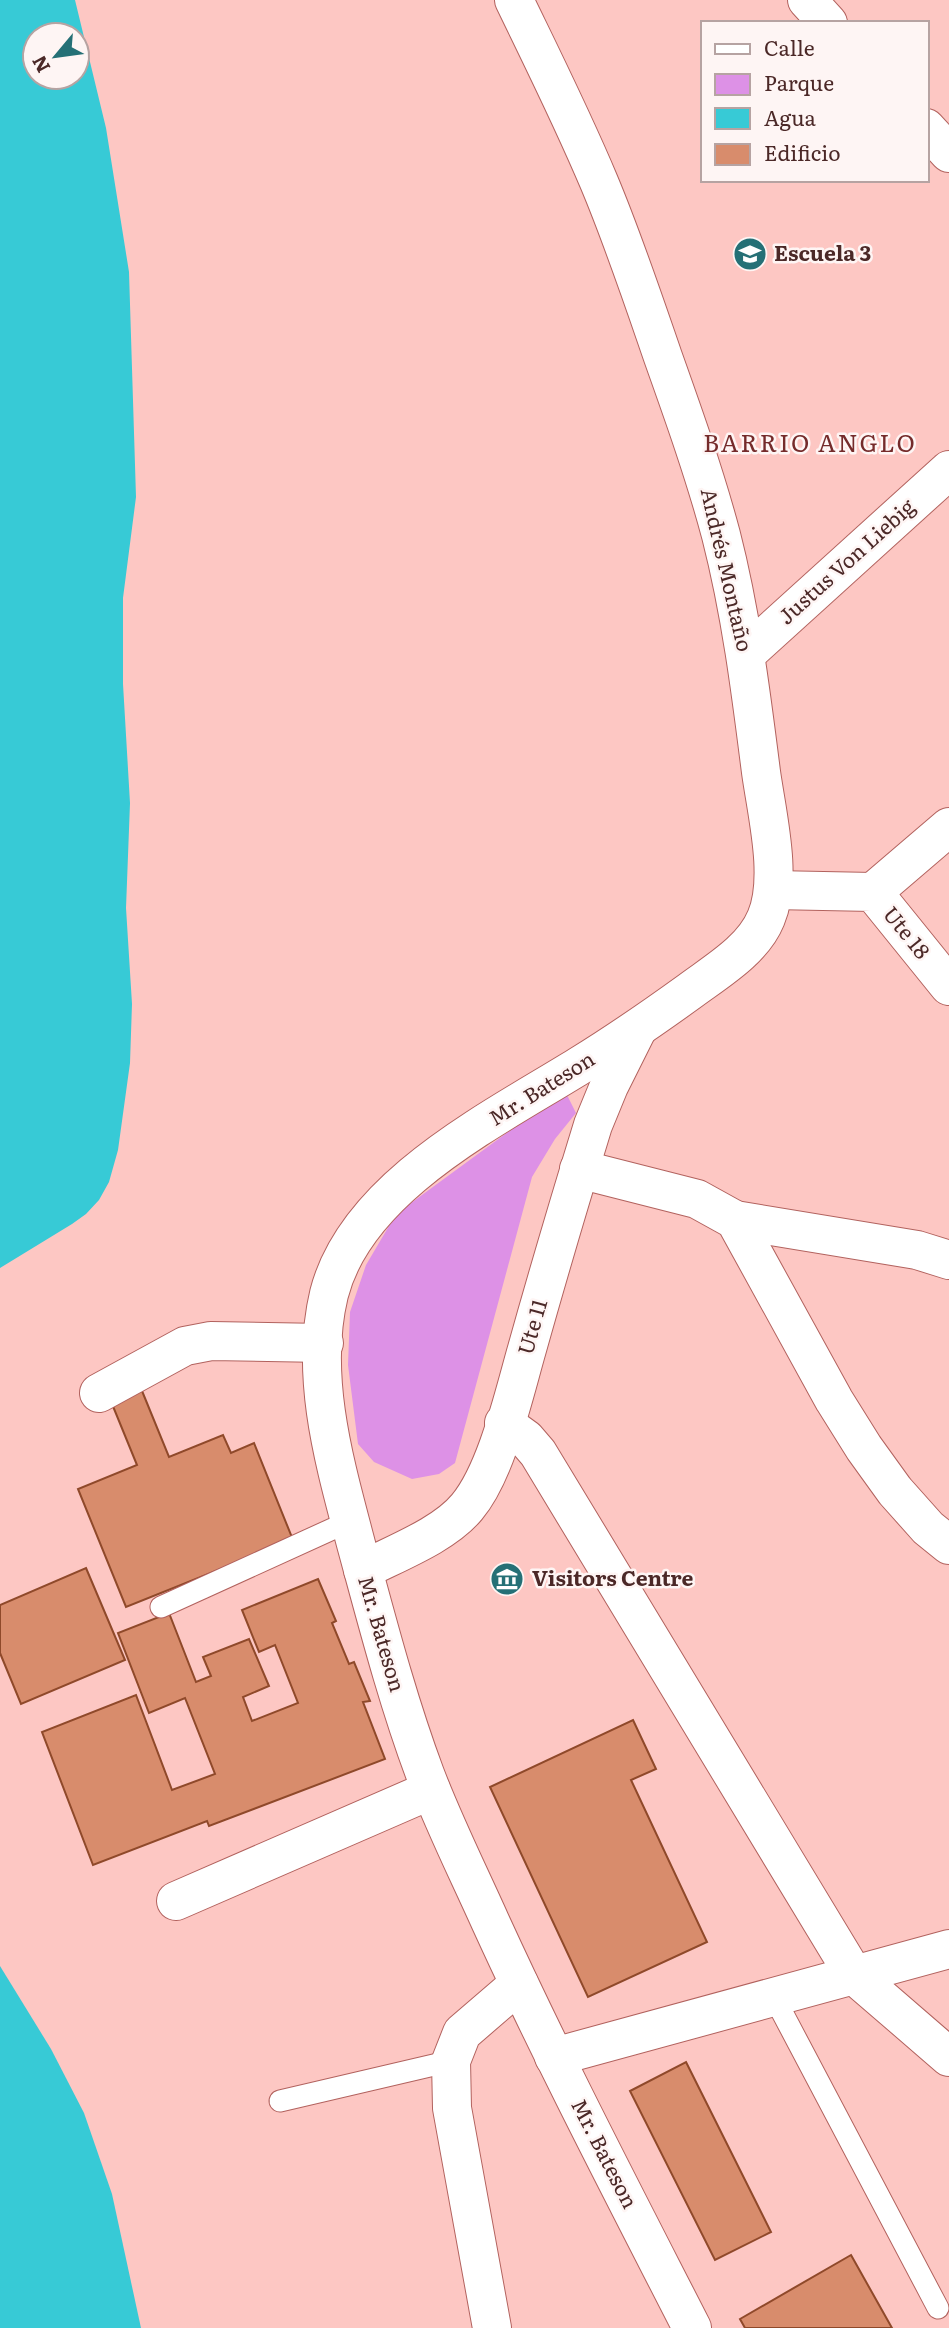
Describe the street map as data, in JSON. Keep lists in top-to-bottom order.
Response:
{
  "streets": {
    "street": [
      "Justus Von Liebig",
      "Andrés Montaño",
      "Ute 18",
      "Mr. Bateson",
      "Ute 11"
    ]
  },
  "crossings": [
    ["Justus Von Liebig", "Andrés Montaño"],
    ["Andrés Montaño", "Ute 18"],
    ["Andrés Montaño", "Mr. Bateson"],
    ["Andrés Montaño", "Ute 11"],
    ["Mr. Bateson", "Ute 11"]
  ],
  "districts": ["BARRIO ANGLO"],
  "places": {
    "school or university": ["Escuela 3"],
    "museum": ["Visitors Centre"]
  },
  "legend": [
    "Calle",
    "Parque",
    "Agua",
    "Edificio"
  ],
  "north": "bottom left"
}
